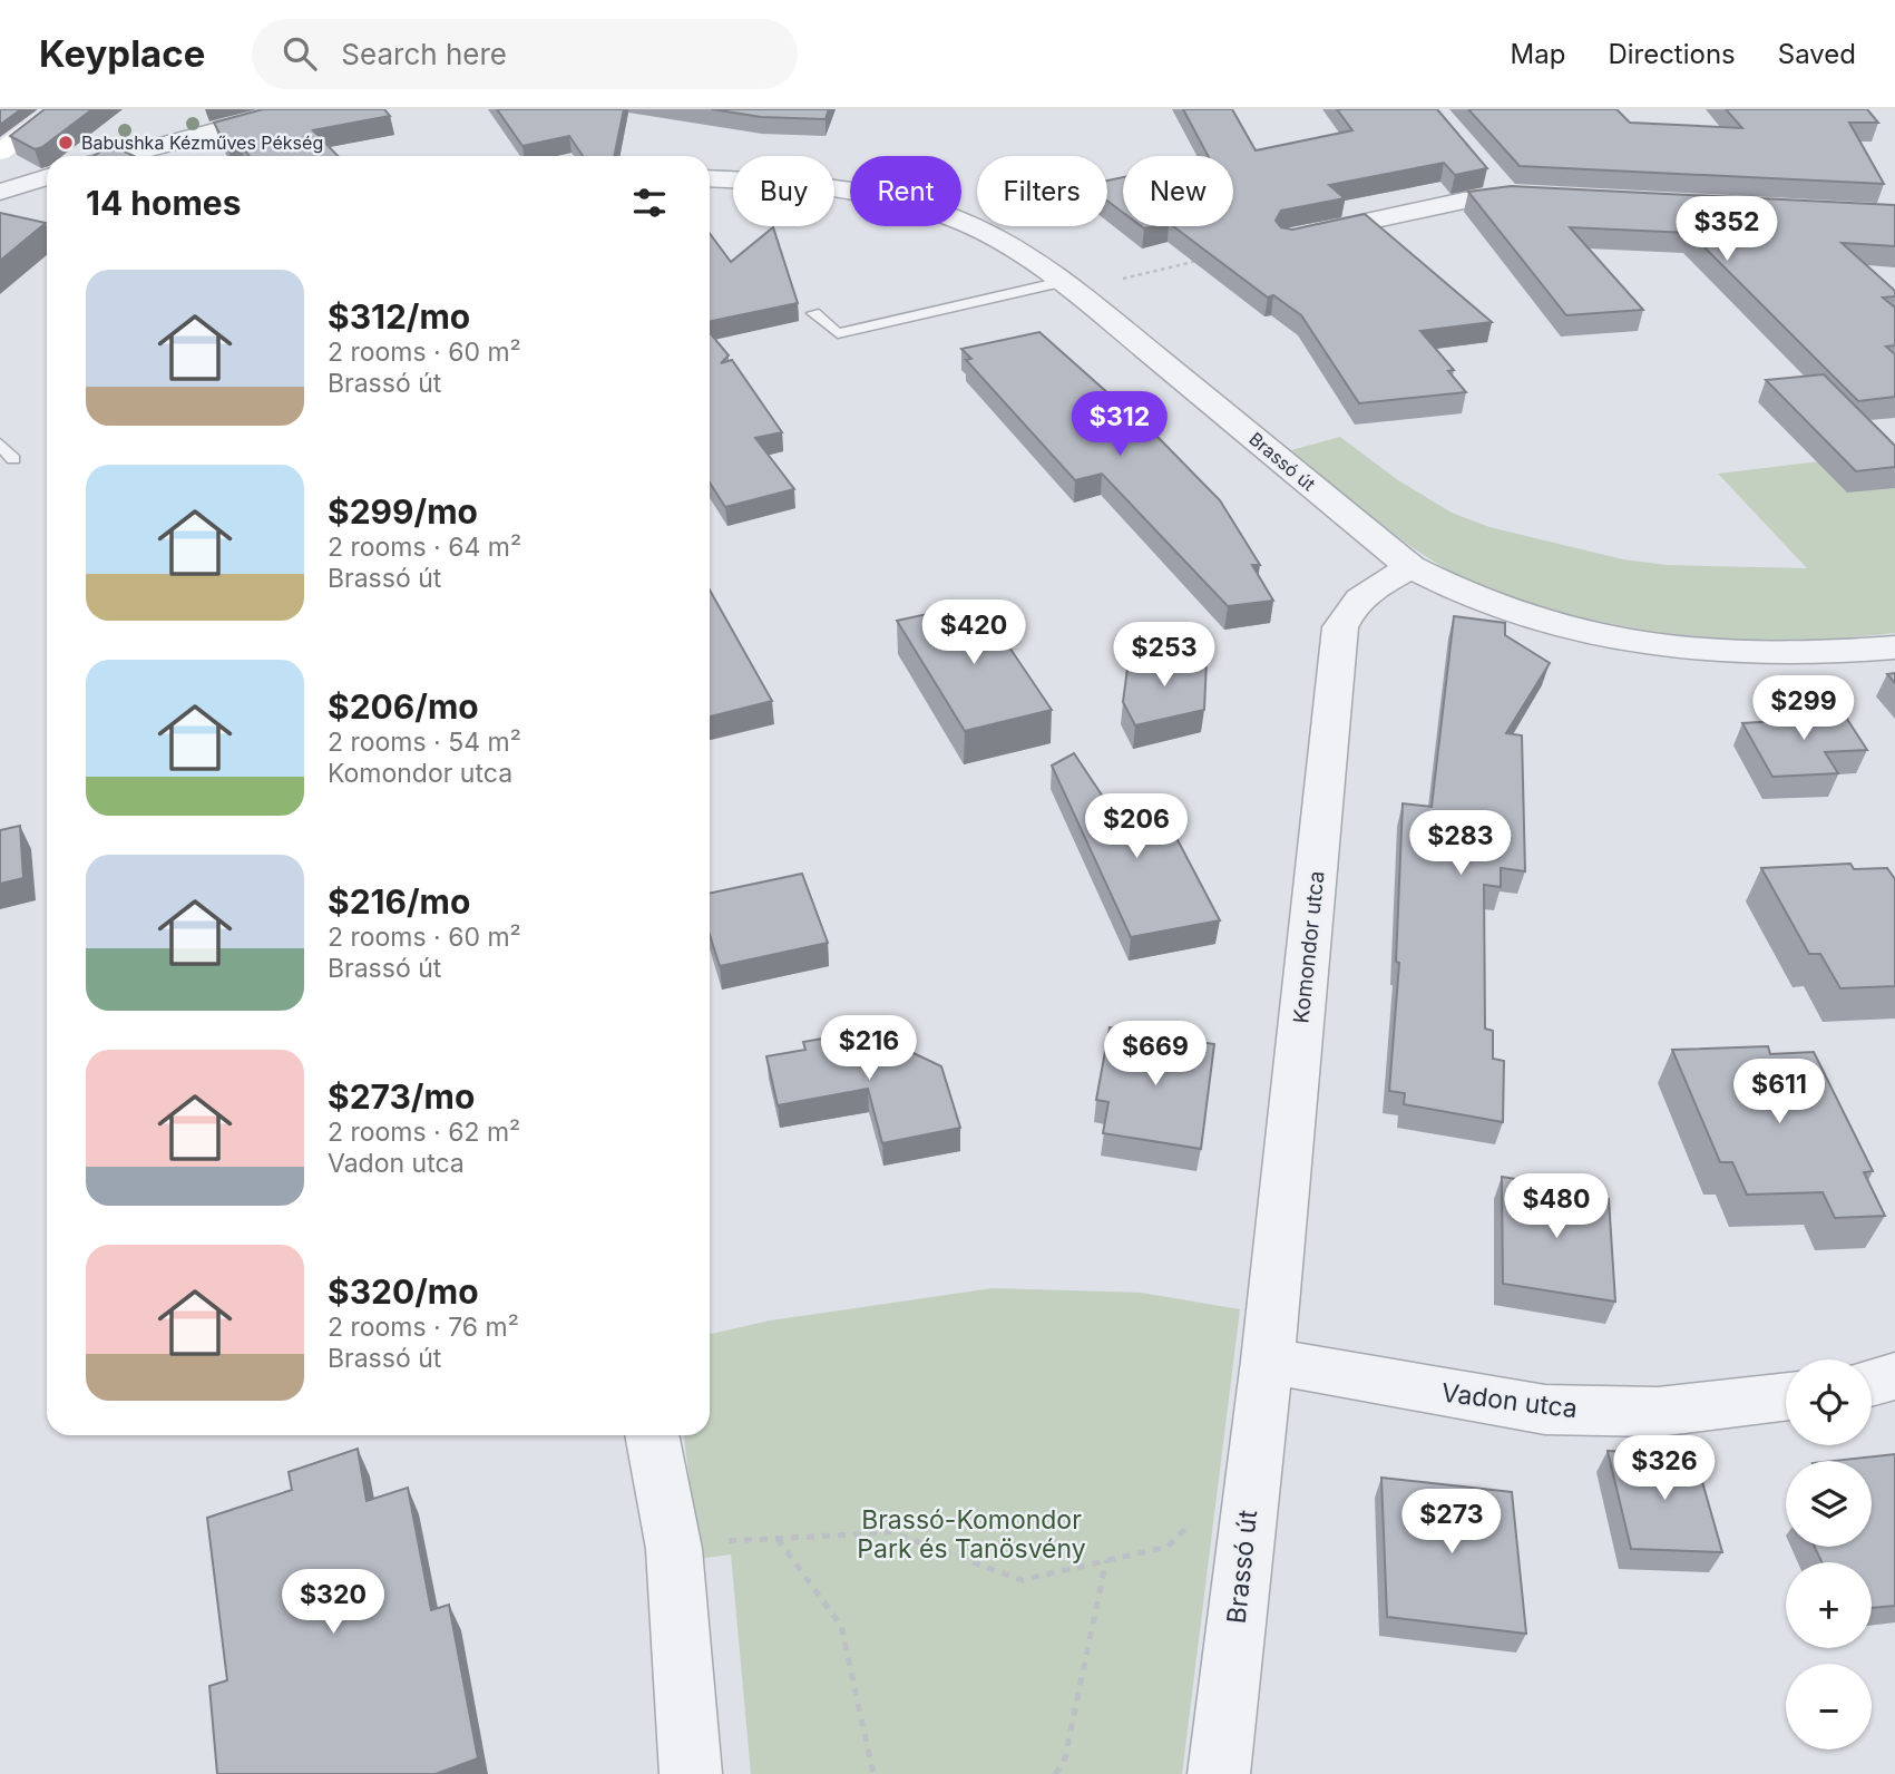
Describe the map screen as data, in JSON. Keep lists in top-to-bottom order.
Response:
{
  "streets": {
    "street": ["Brassó út", "Komondor utca", "Vadon utca"]
  },
  "crossings": [
    ["Brassó út", "Komondor utca"],
    ["Brassó út", "Vadon utca"],
    ["Komondor utca", "Vadon utca"]
  ],
  "parks": ["Brassó-Komondor Park és Tanösvény"],
  "places": ["Babushka Kézműves Pékség"],
  "page": {
    "header": "Keyplace",
    "search": "Search here",
    "nav": ["Map", "Directions", "Saved"],
    "chip": [
      "Buy",
      "Rent",
      "Filters",
      "New"
    ],
    "heading": "14 homes",
    "price": [
      "$352",
      "$312",
      "$420",
      "$253",
      "$299",
      "$206",
      "$283",
      "$216",
      "$669",
      "$611",
      "$480",
      "$326",
      "$273",
      "$320"
    ],
    "list": [
      {
        "name": "$312/mo",
        "note": "2 rooms · 60 m² · Brassó út"
      },
      {
        "name": "$299/mo",
        "note": "2 rooms · 64 m² · Brassó út"
      },
      {
        "name": "$206/mo",
        "note": "2 rooms · 54 m² · Komondor utca"
      },
      {
        "name": "$216/mo",
        "note": "2 rooms · 60 m² · Brassó út"
      },
      {
        "name": "$273/mo",
        "note": "2 rooms · 62 m² · Vadon utca"
      },
      {
        "name": "$320/mo",
        "note": "2 rooms · 76 m² · Brassó út"
      }
    ],
    "map_buttons": ["+", "−"]
  }
}
